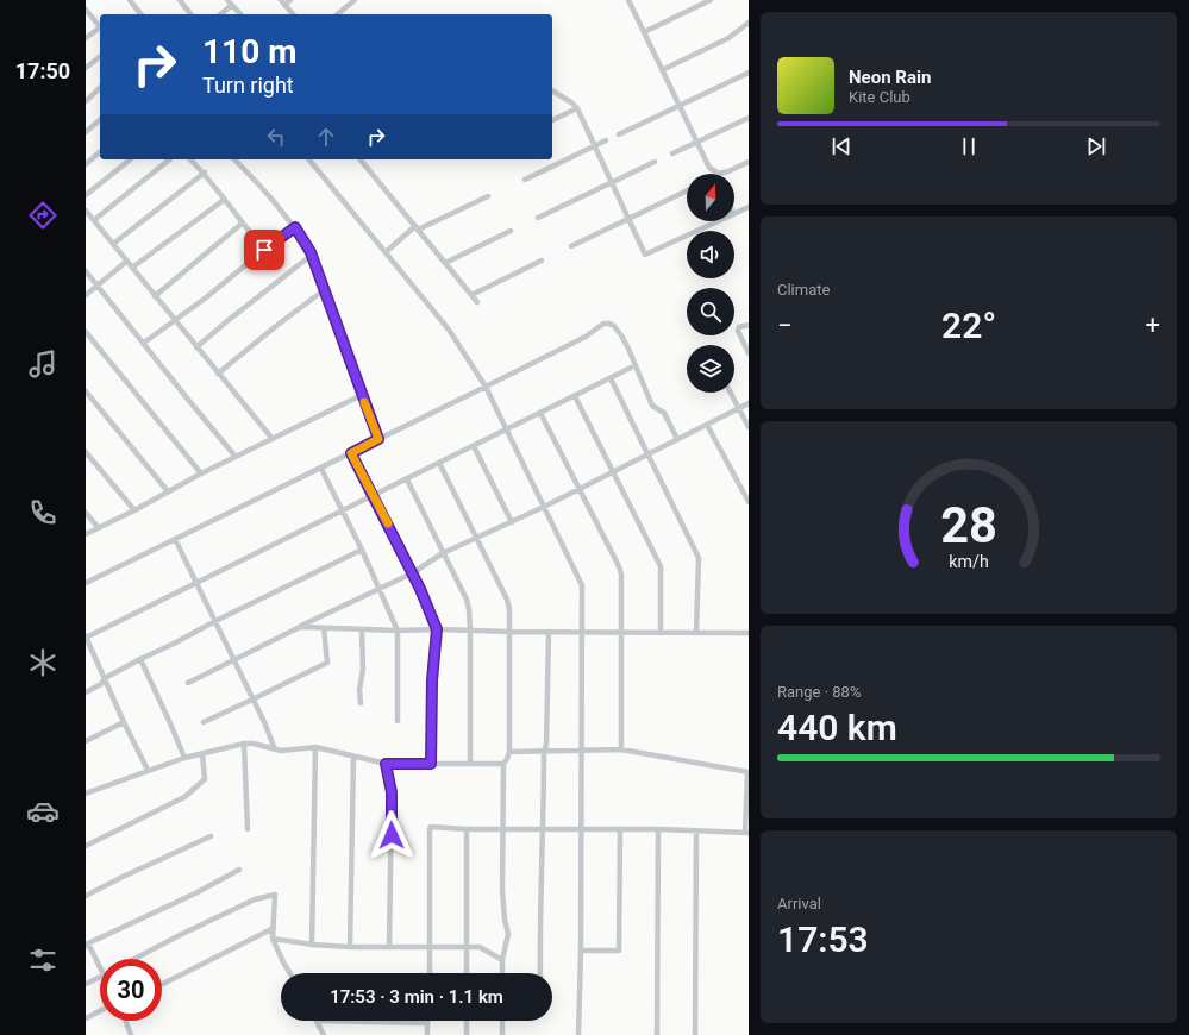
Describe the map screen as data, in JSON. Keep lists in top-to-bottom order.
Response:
{
  "north": "top",
  "page": {
    "tabs": "17:50",
    "turn": ["110 m", "Turn right"],
    "song": ["Neon Rain", "Kite Club"],
    "tile": [
      "Climate",
      ["Range · 88%", "440 km"],
      ["Arrival", "17:53"]
    ],
    "heat": ["−", "22°", "+"],
    "limit": "30",
    "trip": "17:53 · 3 min · 1.1 km",
    "gauge": ["28", "km/h"]
  }
}
